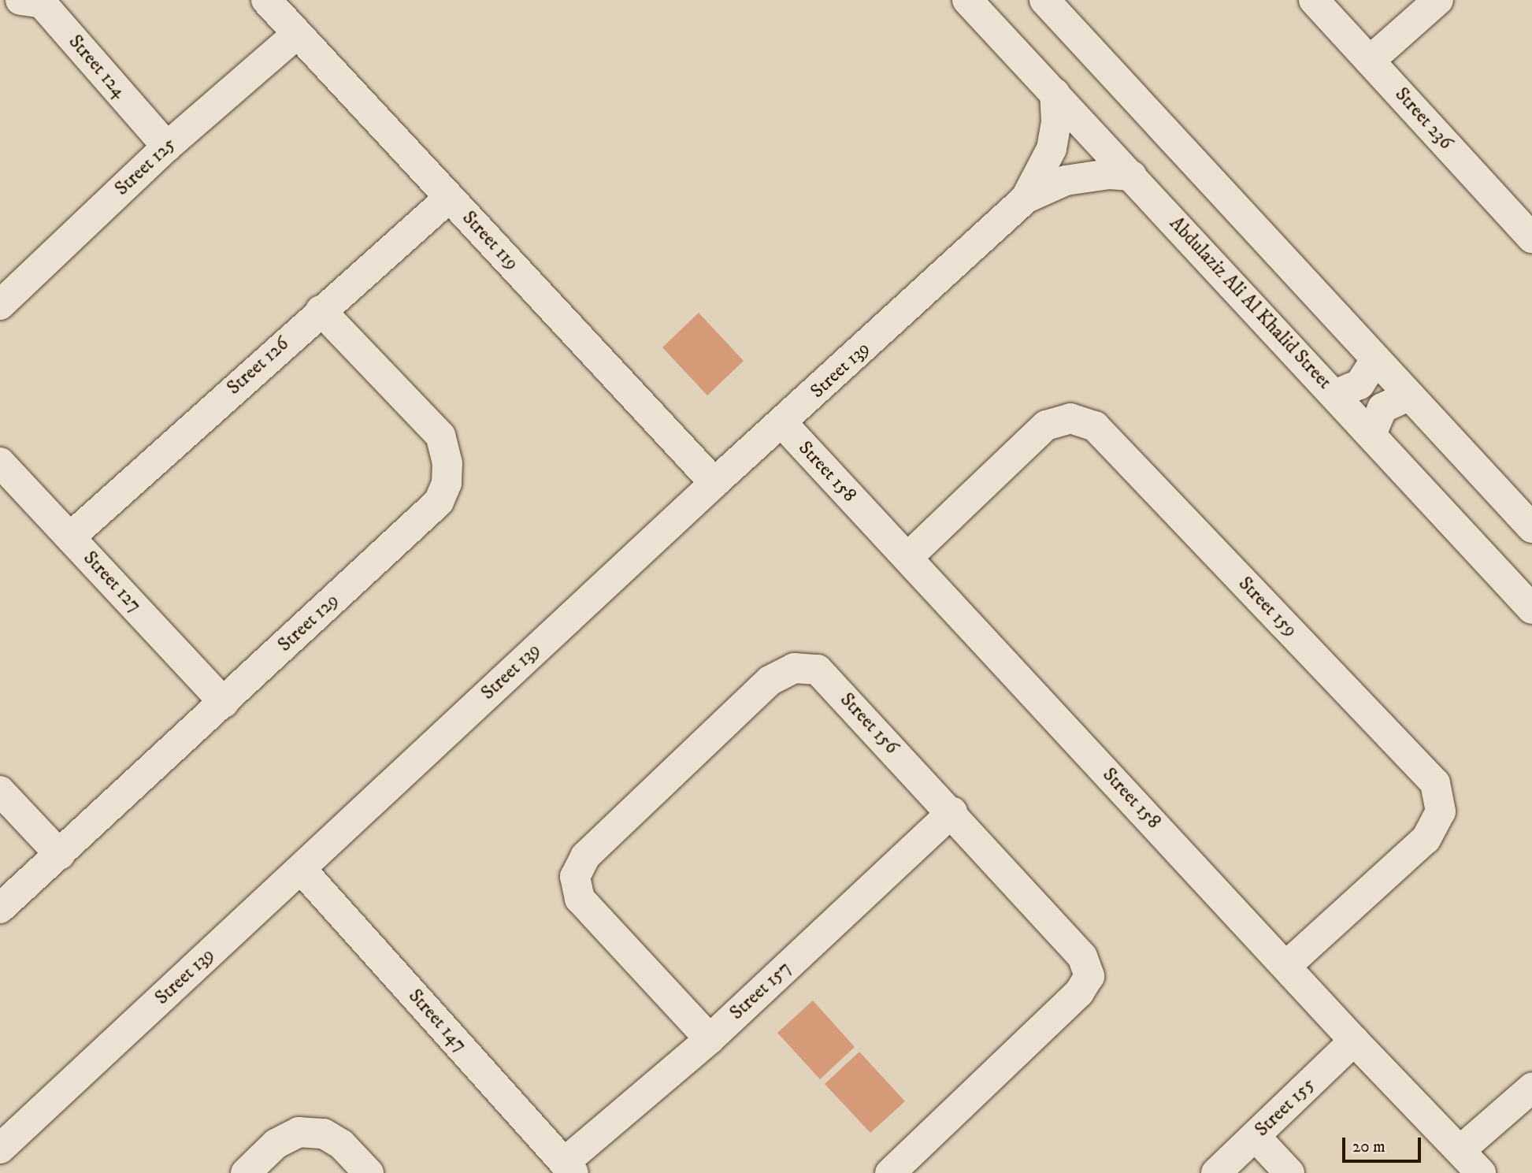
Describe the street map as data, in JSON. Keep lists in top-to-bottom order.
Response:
{
  "streets": {
    "street": [
      "Street 124",
      "Street 236",
      "Street 125",
      "Street 119",
      "Abdulaziz Ali Al Khalid Street",
      "Street 126",
      "Street 139",
      "Street 158",
      "Street 127",
      "Street 159",
      "Street 129",
      "Street 156",
      "Street 157",
      "Street 147",
      "Street 155"
    ]
  },
  "crossings": [
    ["Street 124", "Street 125"],
    ["Street 125", "Street 119"],
    ["Street 119", "Street 126"],
    ["Street 119", "Street 139"],
    ["Abdulaziz Ali Al Khalid Street", "Street 139"],
    ["Street 126", "Street 127"],
    ["Street 126", "Street 129"],
    ["Street 139", "Street 158"],
    ["Street 139", "Street 147"],
    ["Street 158", "Street 159"],
    ["Street 158", "Street 155"],
    ["Street 127", "Street 129"],
    ["Street 156", "Street 157"],
    ["Street 157", "Street 147"]
  ],
  "scale_bar": "20 m"
}
